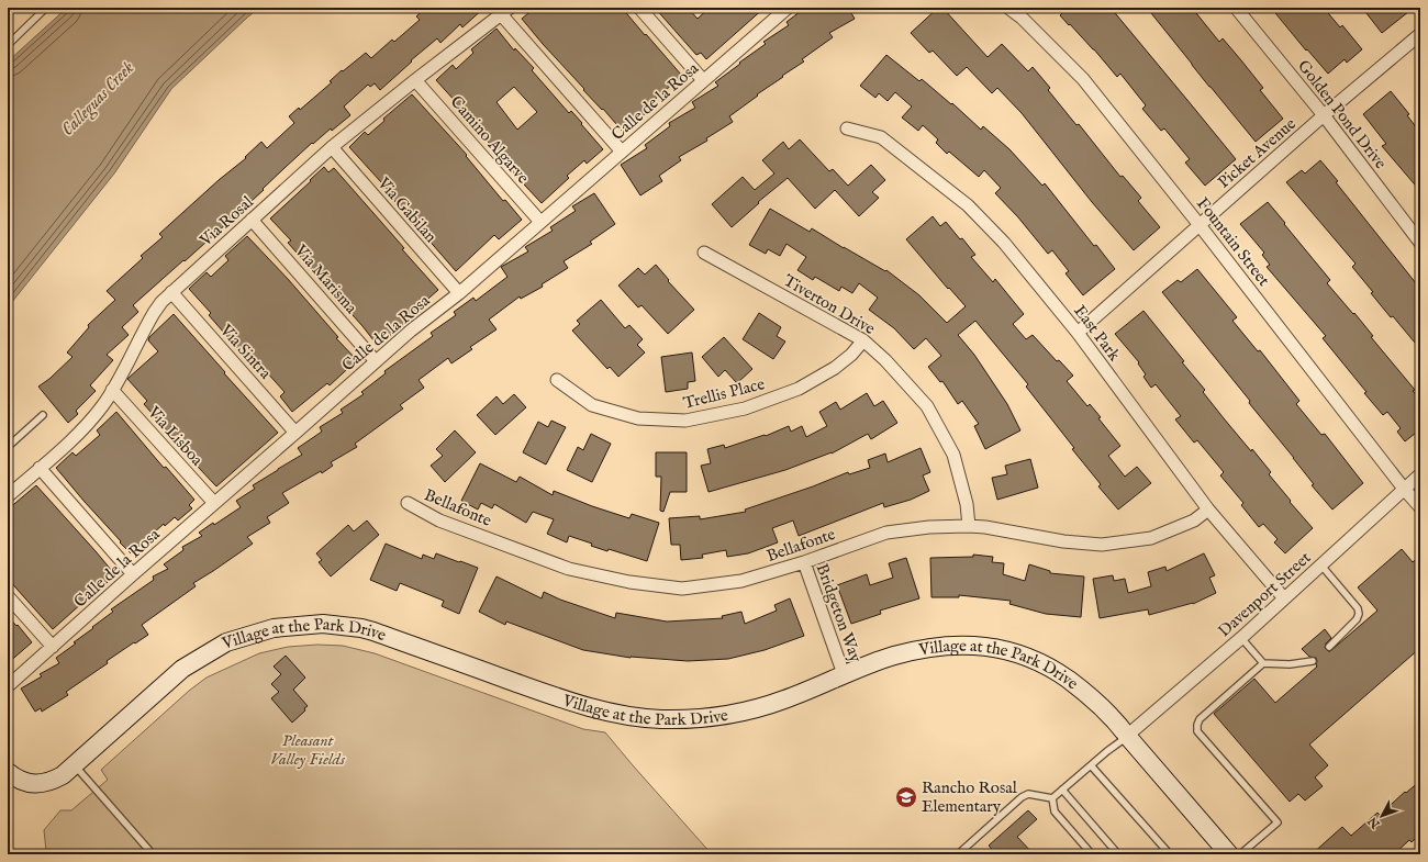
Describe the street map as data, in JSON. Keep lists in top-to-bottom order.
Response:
{
  "streets": {
    "street": [
      "Calle de la Rosa",
      "Golden Pond Drive",
      "Camino Algarve",
      "Picket Avenue",
      "Via Gabilan",
      "Via Rosal",
      "Fountain Street",
      "Via Marisma",
      "Tiverton Drive",
      "East Park",
      "Via Sintra",
      "Trellis Place",
      "Via Lisboa",
      "Bellafonte",
      "Davenport Street",
      "Bridgeton Way",
      "Village at the Park Drive"
    ]
  },
  "crossings": [
    ["Calle de la Rosa", "Camino Algarve"],
    ["Calle de la Rosa", "Via Gabilan"],
    ["Calle de la Rosa", "Via Marisma"],
    ["Calle de la Rosa", "Via Sintra"],
    ["Calle de la Rosa", "Via Lisboa"],
    ["Golden Pond Drive", "Picket Avenue"],
    ["Camino Algarve", "Via Rosal"],
    ["Picket Avenue", "Fountain Street"],
    ["Picket Avenue", "East Park"],
    ["Via Gabilan", "Via Rosal"],
    ["Via Rosal", "Via Marisma"],
    ["Via Rosal", "Via Sintra"],
    ["Via Rosal", "Via Lisboa"],
    ["Fountain Street", "Davenport Street"],
    ["Tiverton Drive", "Trellis Place"],
    ["Tiverton Drive", "Bellafonte"],
    ["East Park", "Bellafonte"],
    ["East Park", "Davenport Street"],
    ["Bellafonte", "Bridgeton Way"],
    ["Davenport Street", "Village at the Park Drive"],
    ["Bridgeton Way", "Village at the Park Drive"]
  ],
  "water": ["Calleguas Creek"],
  "parks": ["Pleasant Valley Fields"],
  "places": {
    "school or university": ["Rancho Rosal Elementary"]
  },
  "north": "bottom left"
}
